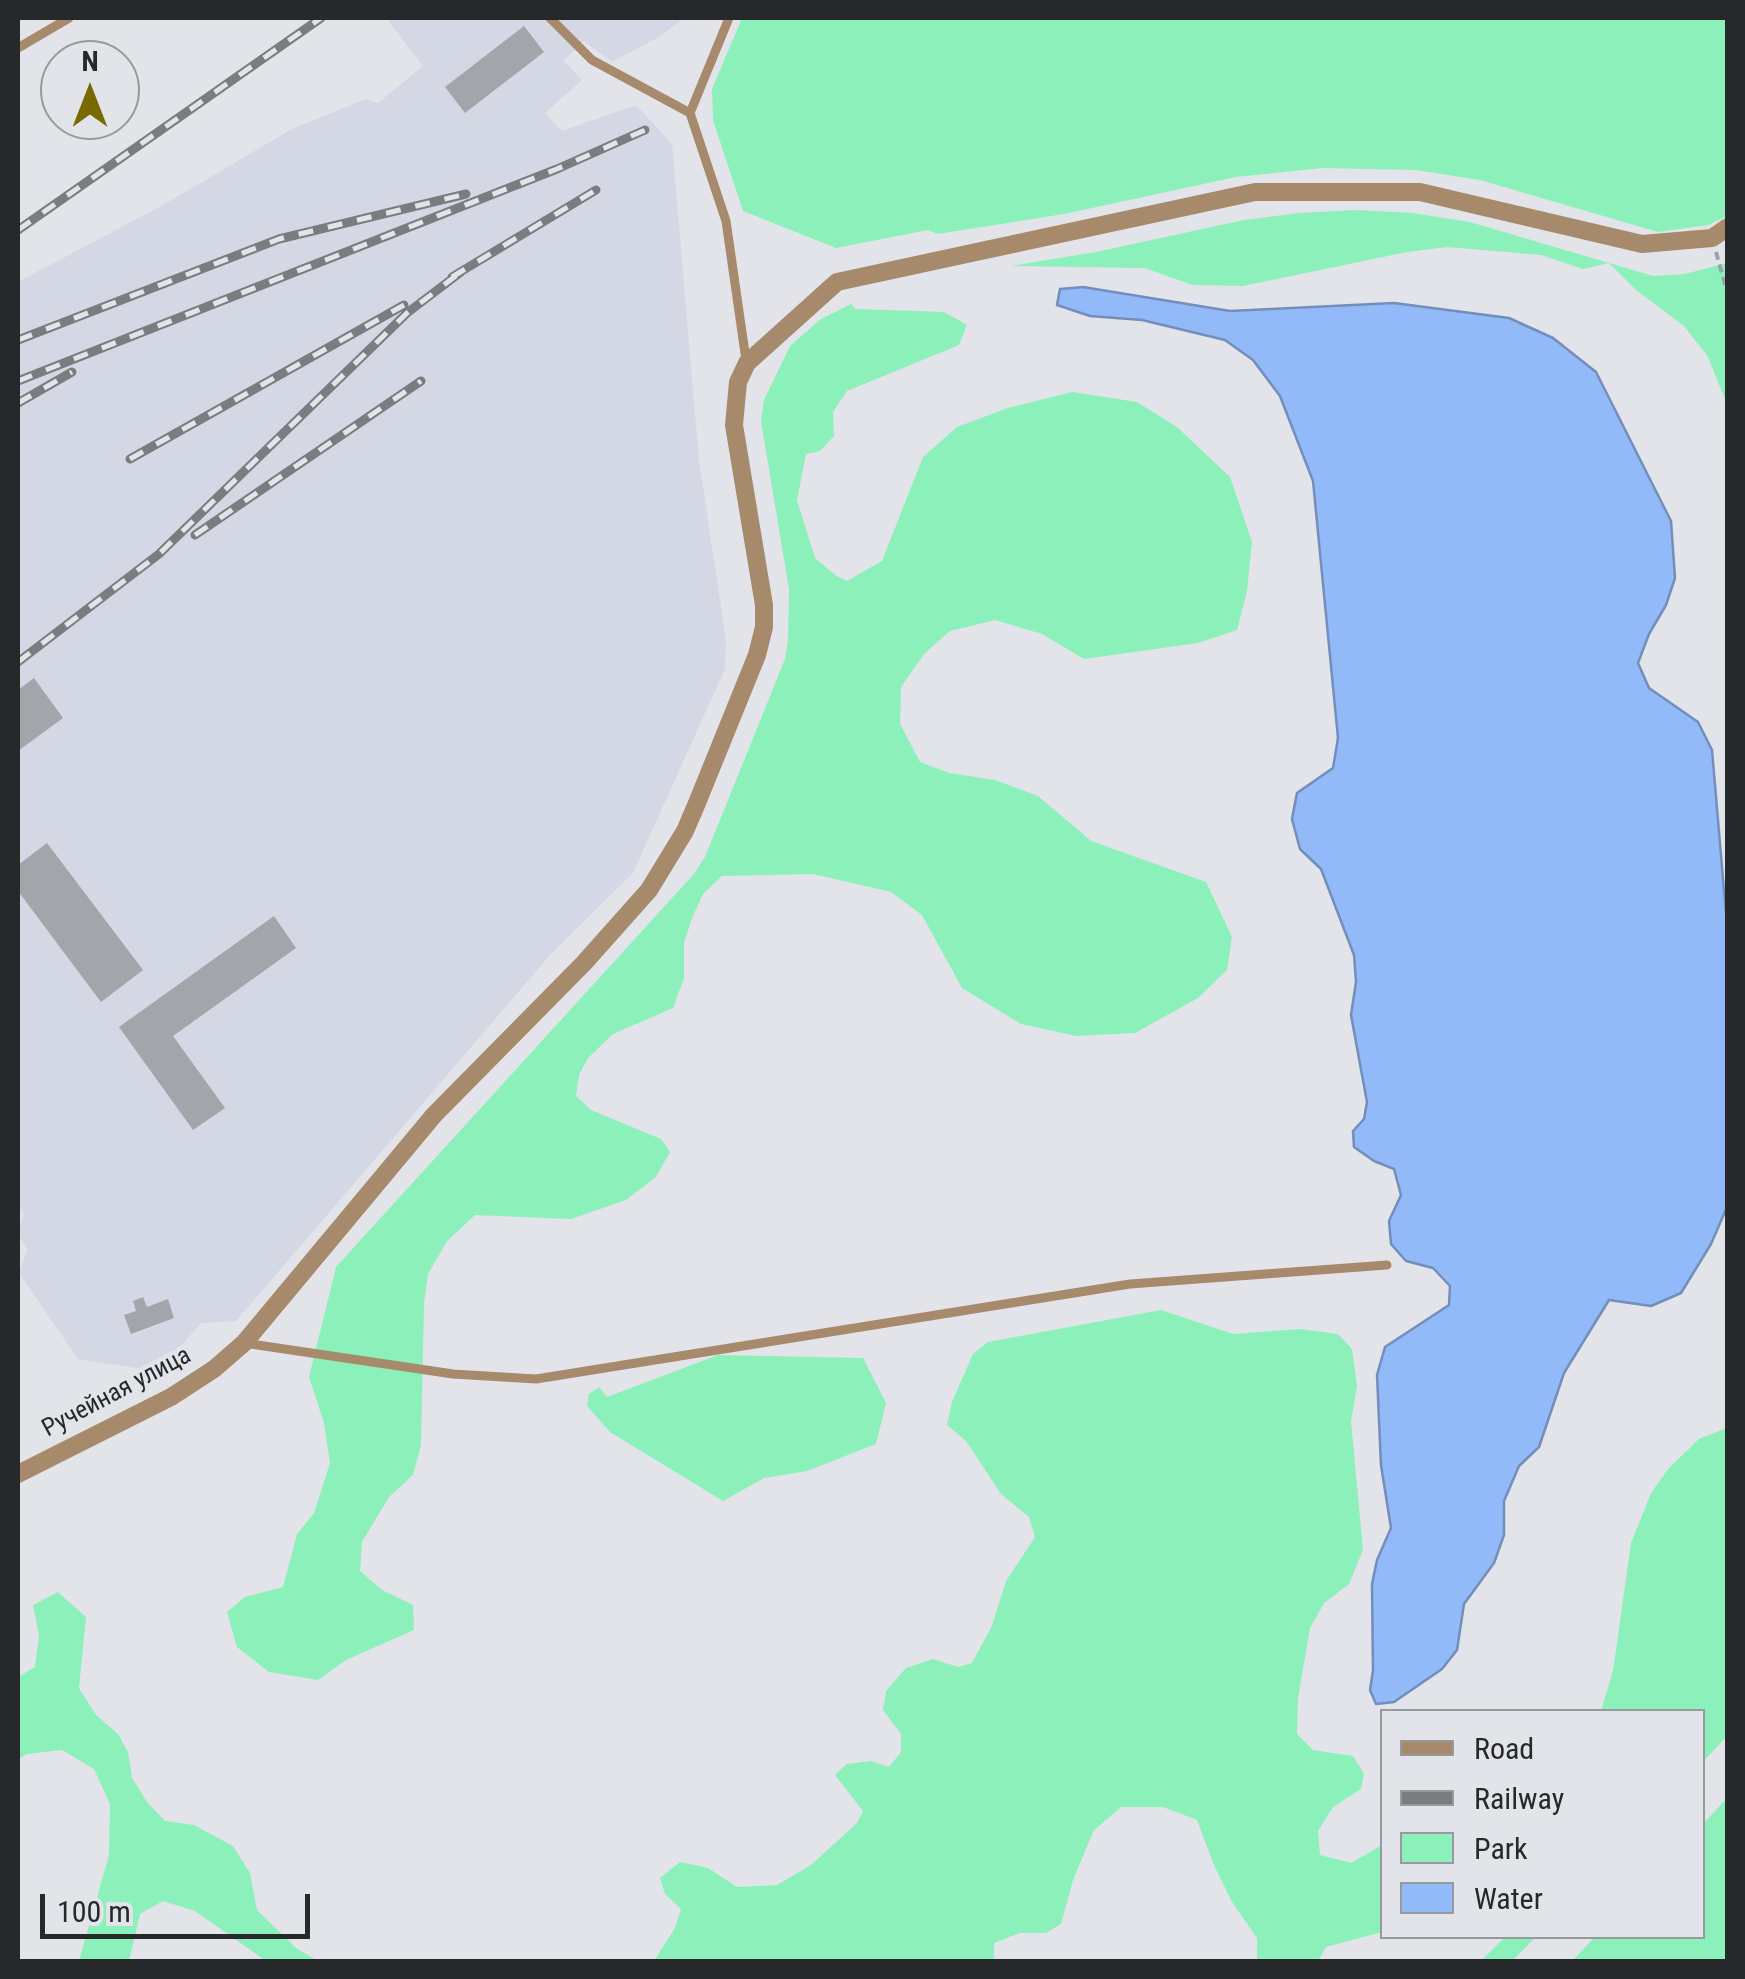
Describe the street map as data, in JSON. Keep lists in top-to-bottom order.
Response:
{
  "streets": {
    "street": ["Ручейная улица"]
  },
  "legend": [
    "Road",
    "Railway",
    "Park",
    "Water"
  ],
  "scale_bar": "100 m",
  "north": "top"
}
